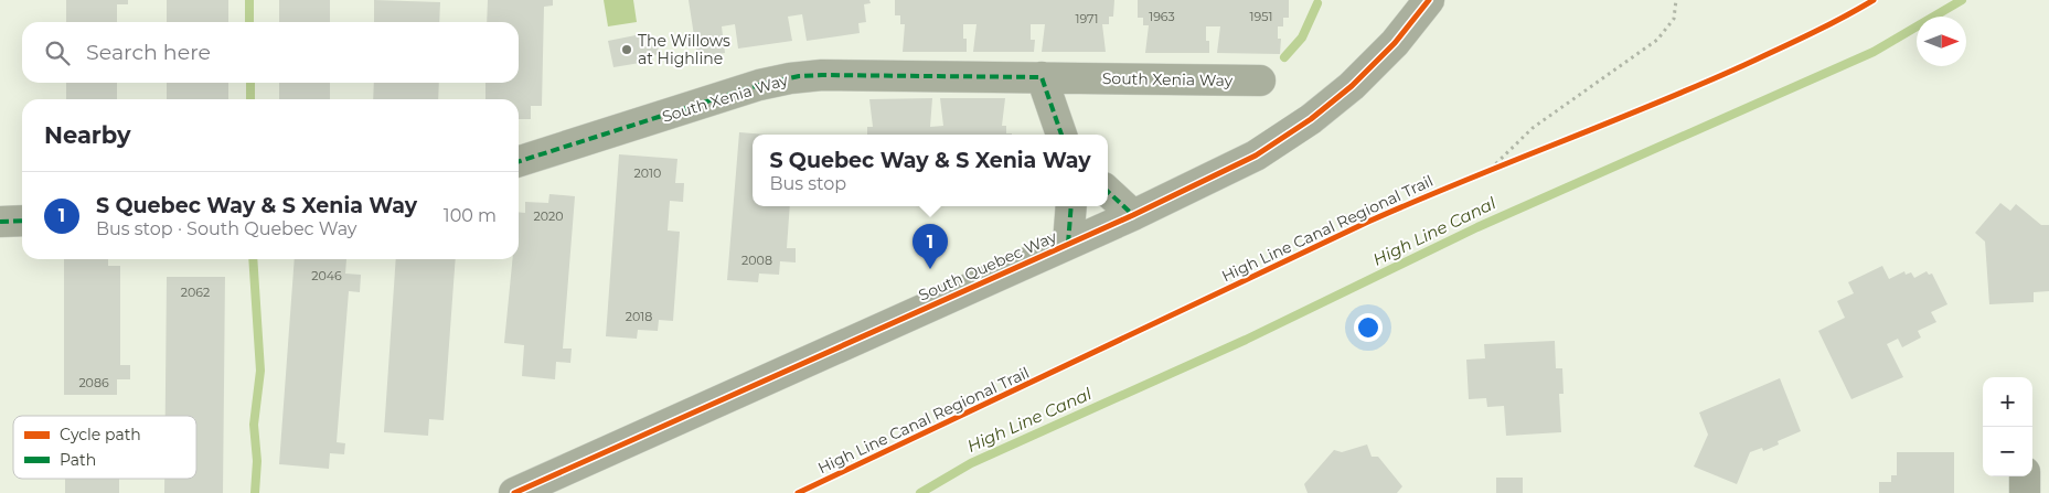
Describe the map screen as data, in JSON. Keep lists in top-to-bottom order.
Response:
{
  "streets": {
    "street": ["South Xenia Way", "South Quebec Way"],
    "cycle path": ["High Line Canal Regional Trail"]
  },
  "water": ["High Line Canal"],
  "places": ["The Willows at Highline"],
  "house_numbers": [
    "1963",
    "1951",
    "1971",
    "2010",
    "2020",
    "2008",
    "2046",
    "2062",
    "2018",
    "2086"
  ],
  "legend": ["Cycle path", "Path"],
  "north": "right",
  "page": {
    "search": "Search here",
    "heading": "Nearby",
    "popup": ["S Quebec Way & S Xenia Way", "Bus stop"],
    "list": [
      {
        "mark": "1",
        "name": "S Quebec Way & S Xenia Way",
        "note": "Bus stop · South Quebec Way",
        "value": "100 m"
      }
    ],
    "pins": "1",
    "map_buttons": ["+", "−"]
  }
}
